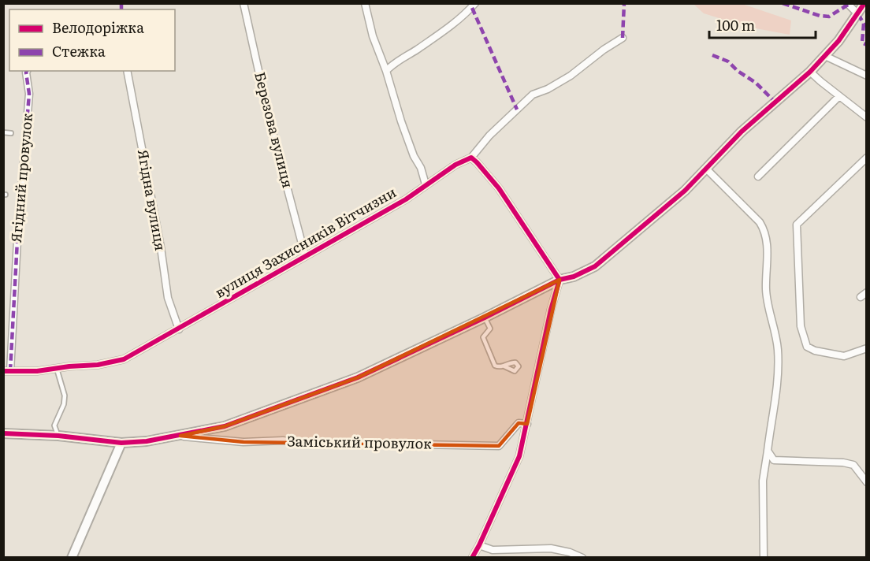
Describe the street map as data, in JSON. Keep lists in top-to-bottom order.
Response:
{
  "streets": {
    "street": [
      "Березова вулиця",
      "Ягідний провулок",
      "Ягідна вулиця",
      "вулиця Захисників Вітчизни",
      "Заміський провулок"
    ]
  },
  "crossings": [
    ["Березова вулиця", "вулиця Захисників Вітчизни"],
    ["Ягідний провулок", "вулиця Захисників Вітчизни"],
    ["Ягідна вулиця", "вулиця Захисників Вітчизни"]
  ],
  "legend": ["Велодоріжка", "Стежка"],
  "scale_bar": "100 m"
}
